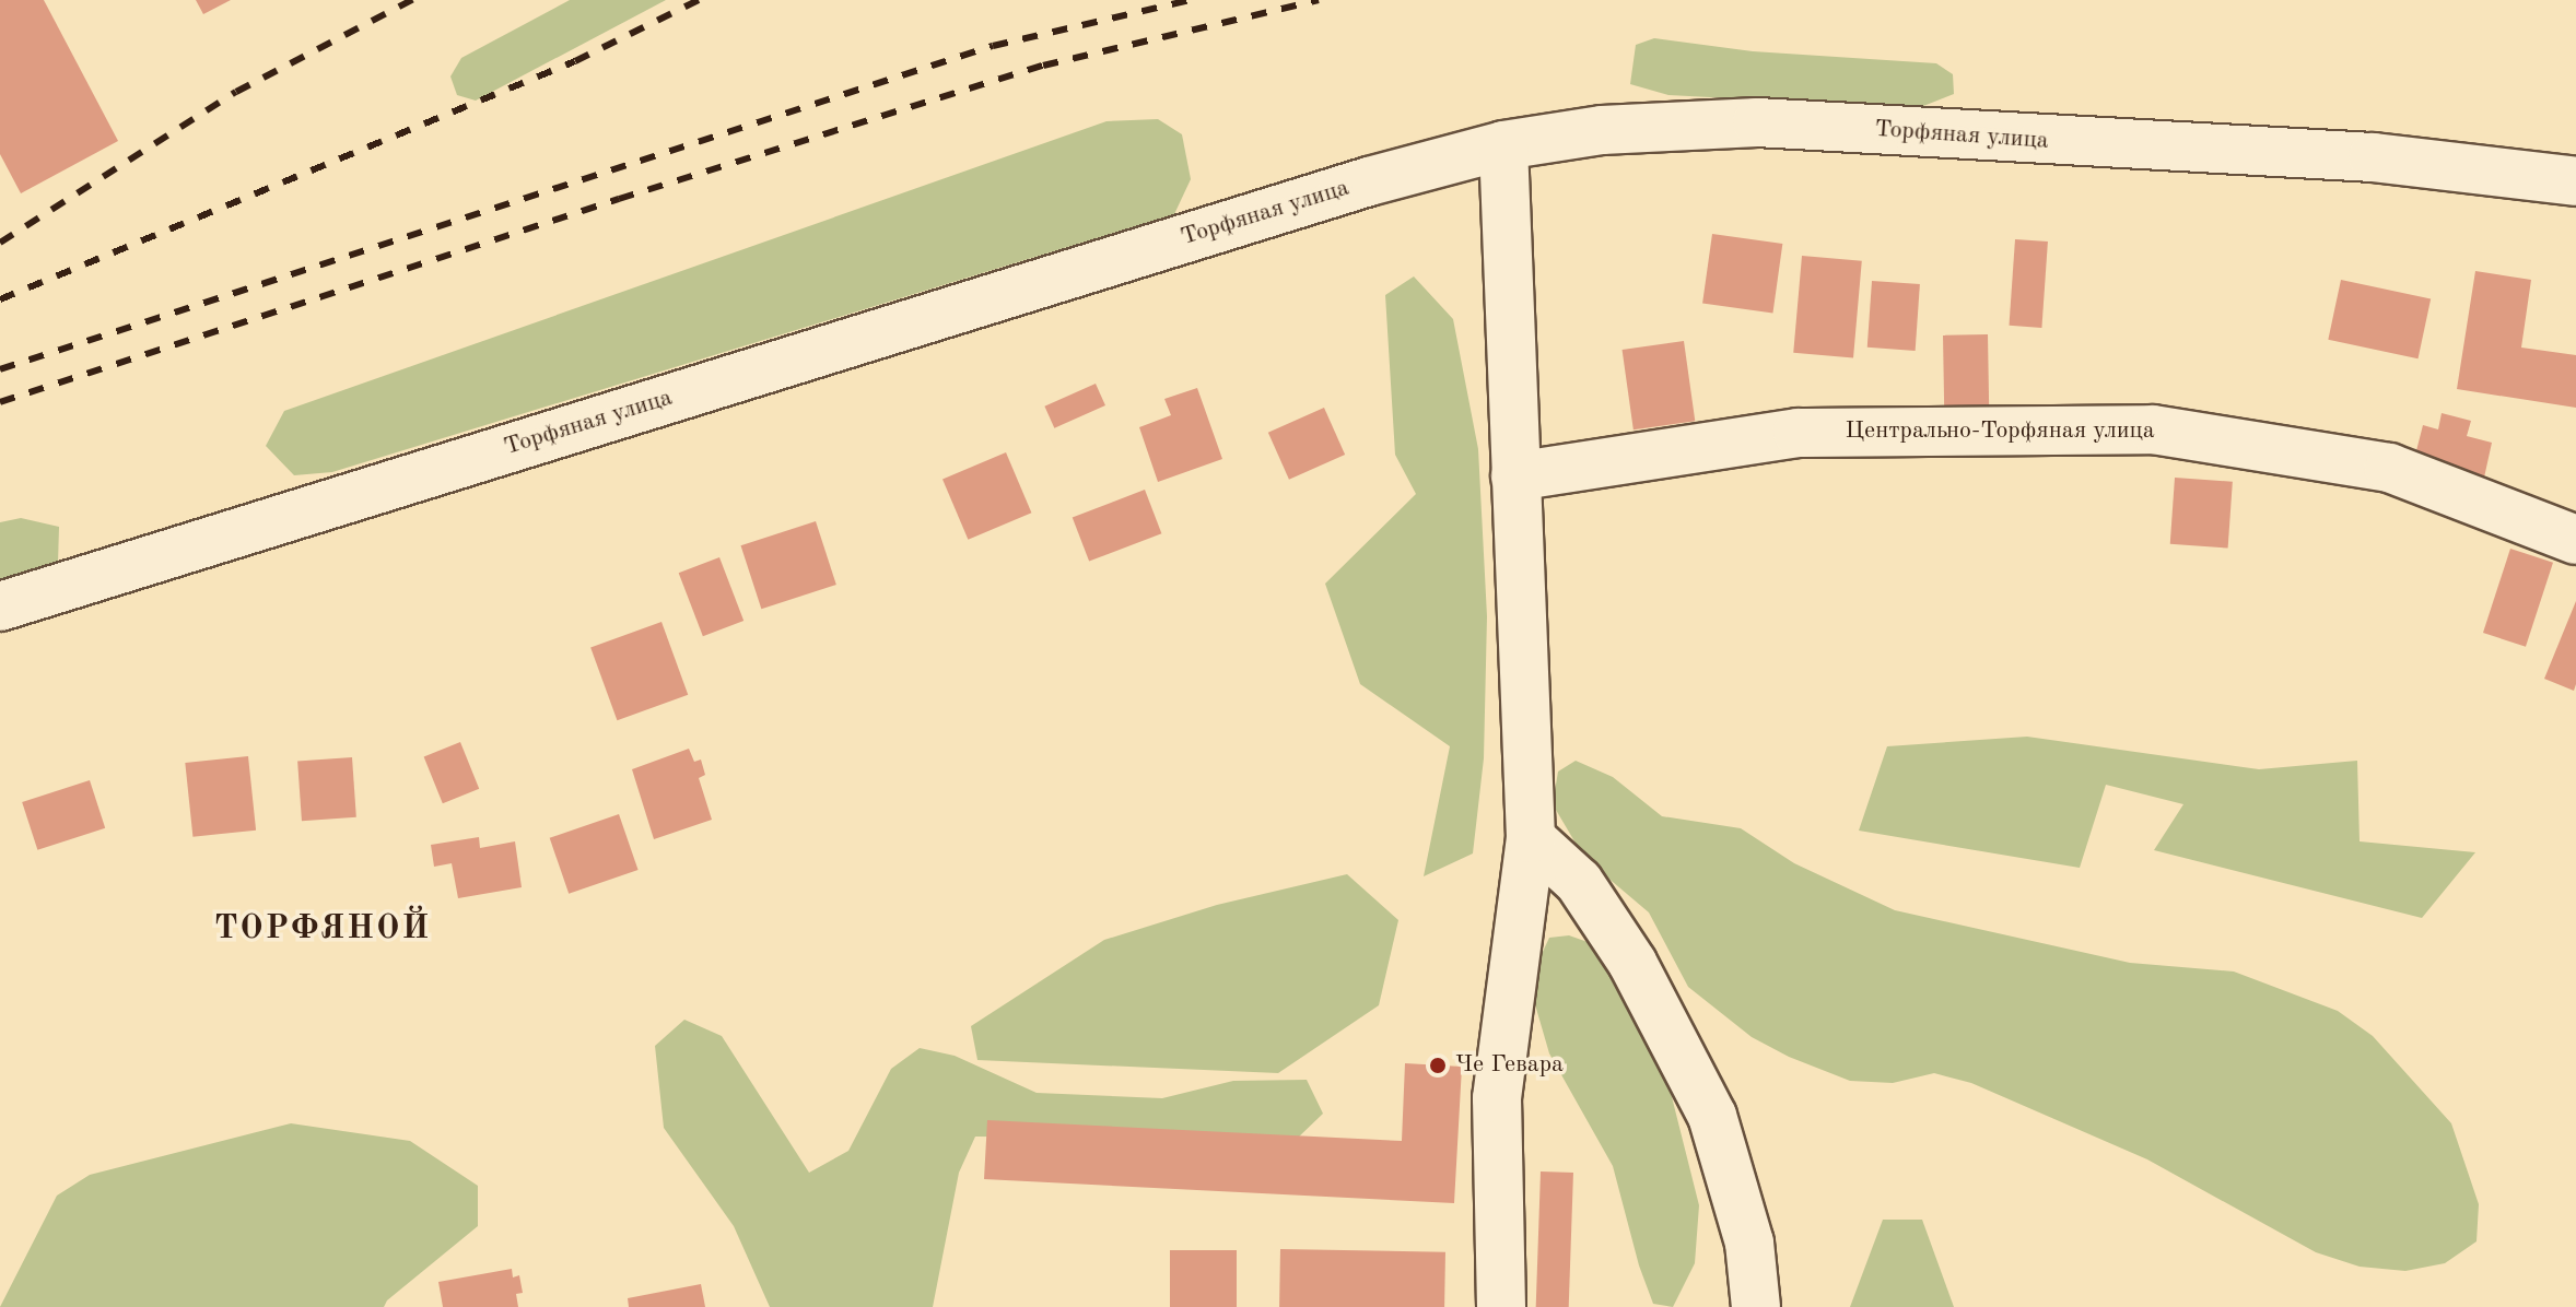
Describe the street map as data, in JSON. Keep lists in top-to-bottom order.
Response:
{
  "streets": {
    "street": ["Торфяная улица", "Центрально-Торфяная улица"]
  },
  "districts": ["ТОРФЯНОЙ"],
  "places": ["Че Гевара"]
}
